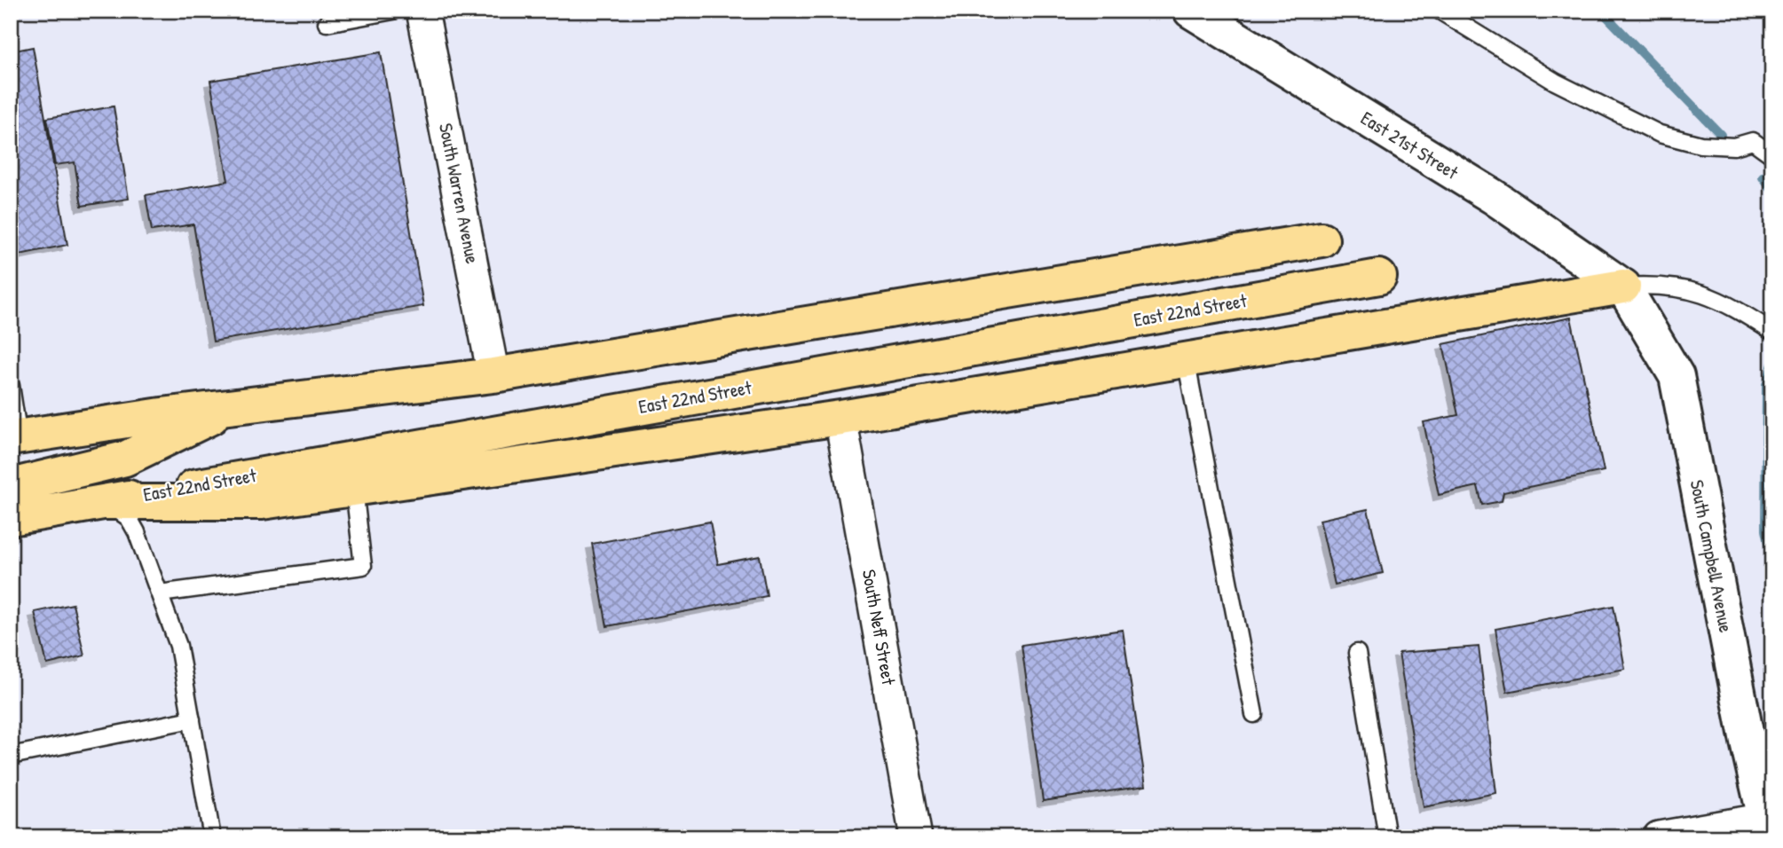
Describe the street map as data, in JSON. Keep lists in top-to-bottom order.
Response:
{
  "streets": {
    "main road": ["East 22nd Street"],
    "street": [
      "East 21st Street",
      "South Warren Avenue",
      "South Campbell Avenue",
      "South Neff Street"
    ]
  },
  "crossings": [
    ["East 21st Street", "South Campbell Avenue"]
  ]
}
